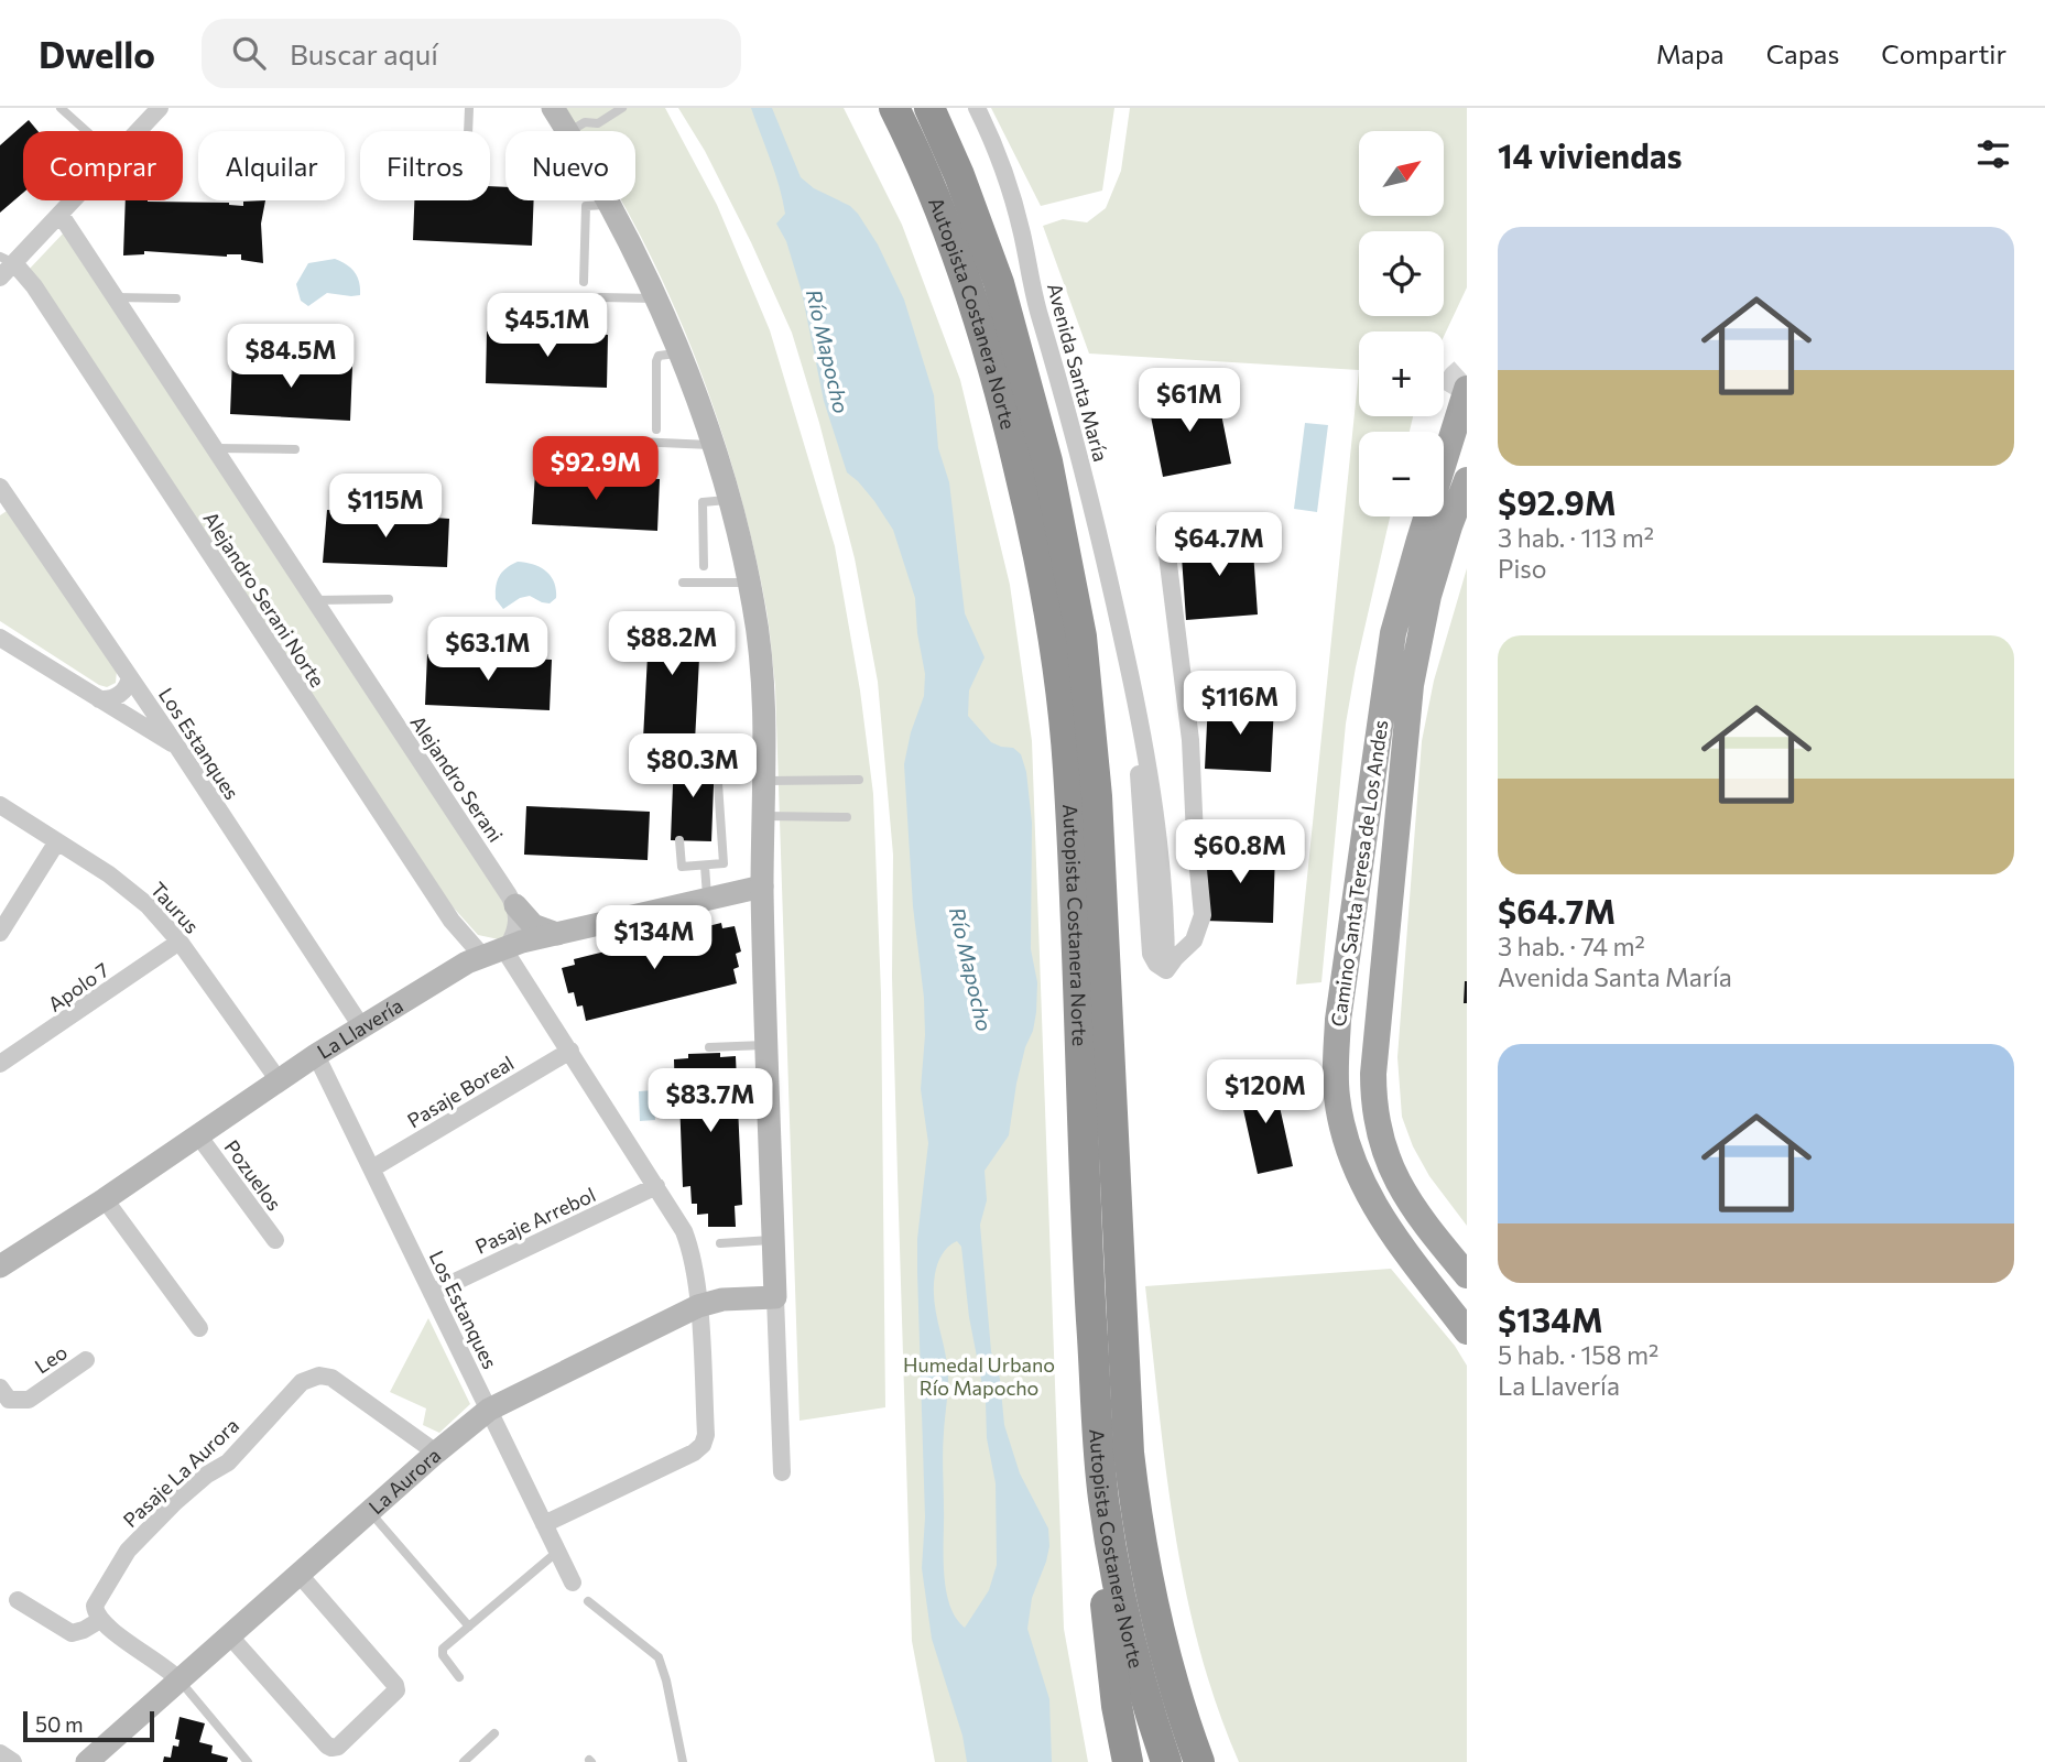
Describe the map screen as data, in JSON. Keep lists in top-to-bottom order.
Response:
{
  "streets": {
    "highway": ["Autopista Costanera Norte"],
    "main road": ["Camino Santa Teresa de Los Andes"],
    "street": [
      "Avenida Santa María",
      "Alejandro Serani Norte",
      "Los Estanques",
      "Alejandro Serani",
      "Taurus",
      "Apolo 7",
      "La Llavería",
      "Pasaje Boreal",
      "Pozuelos",
      "Pasaje Arrebol",
      "Leo",
      "Pasaje La Aurora",
      "La Aurora"
    ]
  },
  "crossings": [
    ["Alejandro Serani Norte", "La Llavería"],
    ["Los Estanques", "La Llavería"],
    ["Los Estanques", "Pasaje Boreal"],
    ["Los Estanques", "Pasaje Arrebol"],
    ["Los Estanques", "La Aurora"],
    ["Taurus", "Apolo 7"],
    ["Taurus", "La Llavería"],
    ["La Llavería", "Pozuelos"],
    ["Pasaje La Aurora", "La Aurora"]
  ],
  "water": ["Río Mapocho"],
  "parks": ["Humedal Urbano Río Mapocho"],
  "scale_bar": "50 m",
  "north": "top right",
  "page": {
    "header": "Dwello",
    "search": "Buscar aquí",
    "nav": ["Mapa", "Capas", "Compartir"],
    "heading": "14 viviendas",
    "map_buttons": ["+", "−"],
    "chip": [
      "Comprar",
      "Alquilar",
      "Filtros",
      "Nuevo"
    ],
    "list": [
      {
        "name": "$92.9M",
        "note": "3 hab. · 113 m² · Piso"
      },
      {
        "name": "$64.7M",
        "note": "3 hab. · 74 m² · Avenida Santa María"
      },
      {
        "name": "$134M",
        "note": "5 hab. · 158 m² · La Llavería"
      }
    ],
    "price": [
      "$45.1M",
      "$84.5M",
      "$61M",
      "$92.9M",
      "$115M",
      "$64.7M",
      "$88.2M",
      "$63.1M",
      "$116M",
      "$80.3M",
      "$60.8M",
      "$134M",
      "$120M",
      "$83.7M"
    ],
    "scale": "50 m"
  }
}
